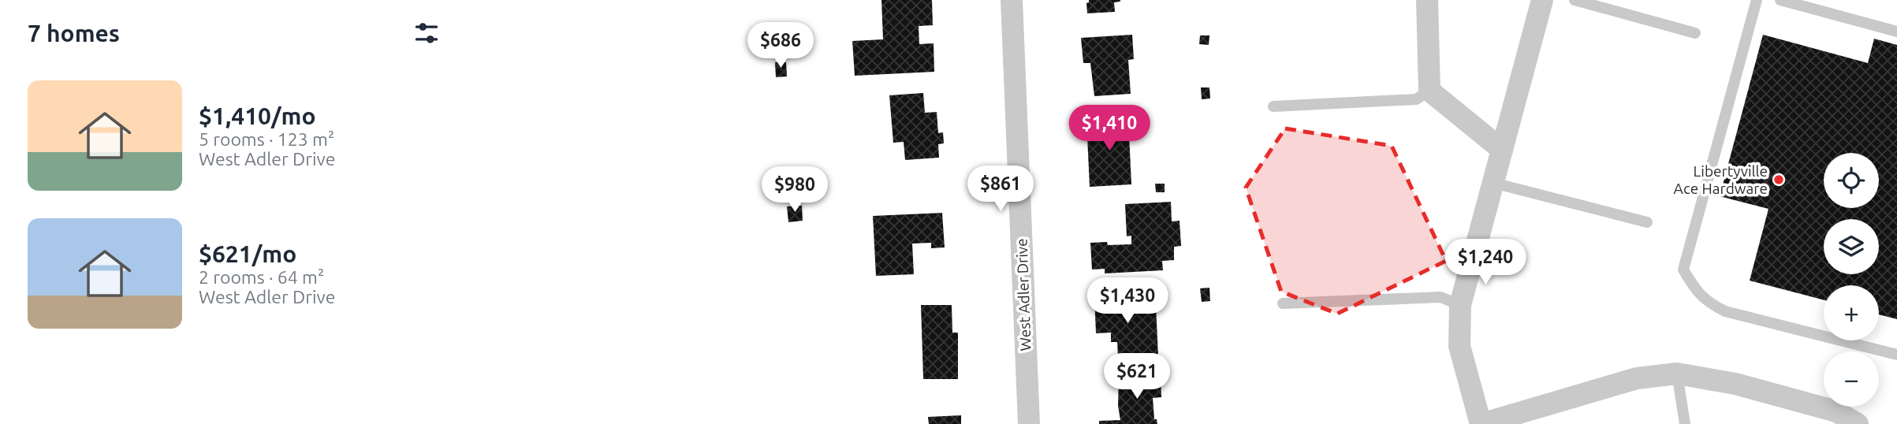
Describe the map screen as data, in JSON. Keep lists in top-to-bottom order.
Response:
{
  "streets": {
    "street": ["West Adler Drive"]
  },
  "places": ["Libertyville Ace Hardware"],
  "page": {
    "heading": "7 homes",
    "price": [
      "$686",
      "$1,410",
      "$861",
      "$980",
      "$1,240",
      "$1,430",
      "$621"
    ],
    "list": [
      {
        "name": "$1,410/mo",
        "note": "5 rooms · 123 m² · West Adler Drive"
      },
      {
        "name": "$621/mo",
        "note": "2 rooms · 64 m² · West Adler Drive"
      }
    ],
    "map_buttons": ["+", "−"]
  }
}
